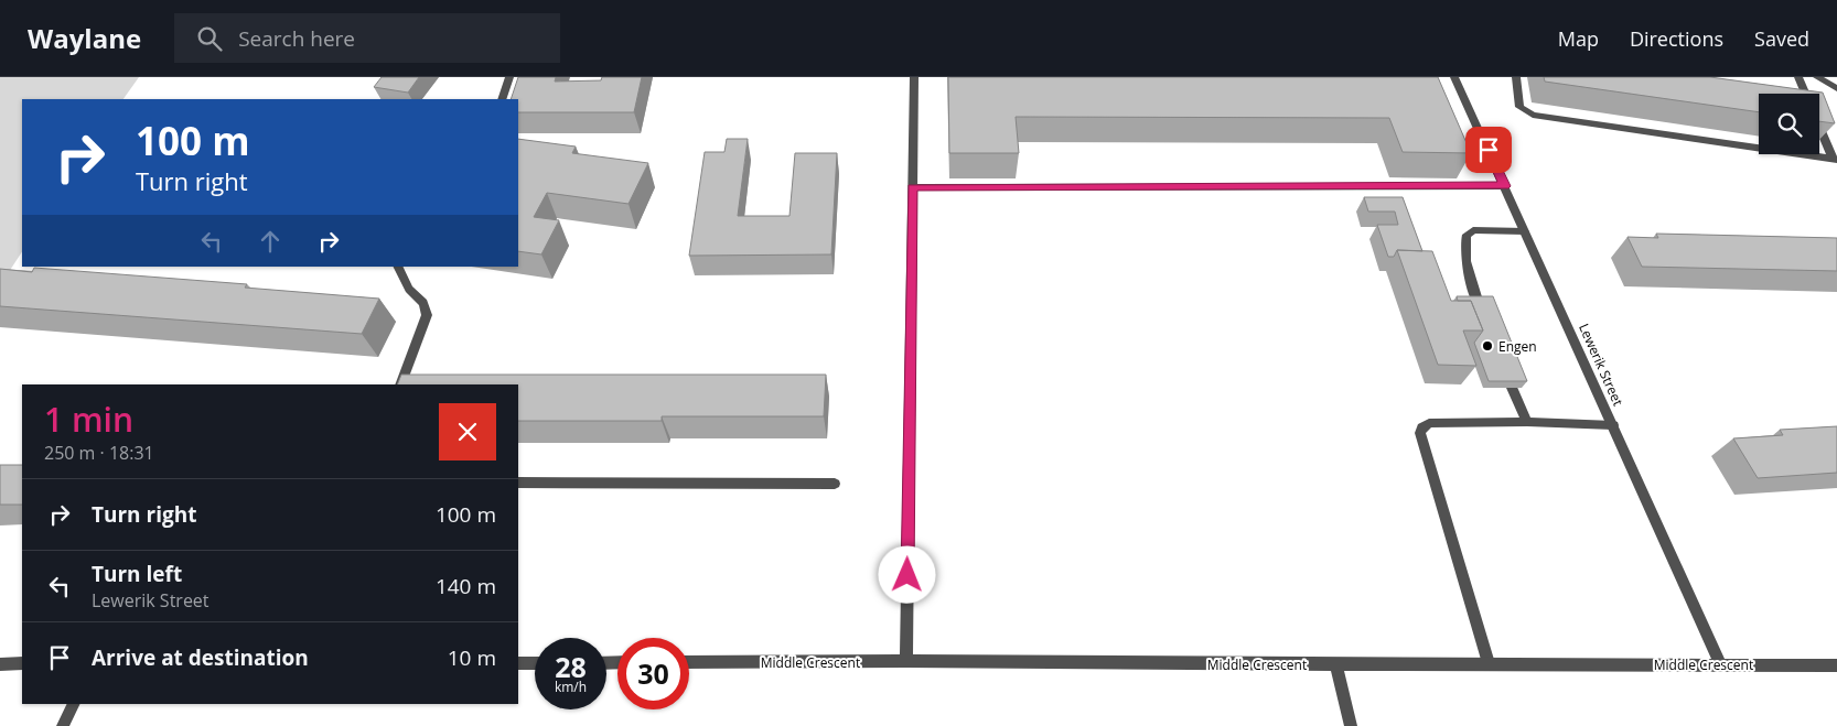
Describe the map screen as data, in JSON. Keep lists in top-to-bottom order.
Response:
{
  "streets": {
    "street": ["Lewerik Street", "Middle Crescent"]
  },
  "crossings": [
    ["Lewerik Street", "Middle Crescent"]
  ],
  "places": ["Engen"],
  "page": {
    "header": "Waylane",
    "search": "Search here",
    "nav": ["Map", "Directions", "Saved"],
    "turn": ["100 m", "Turn right"],
    "heading": ["1 min", "250 m · 18:31"],
    "list": [
      {
        "name": "Turn right",
        "value": "100 m"
      },
      {
        "name": "Turn left",
        "note": "Lewerik Street",
        "value": "140 m"
      },
      {
        "name": "Arrive at destination",
        "value": "10 m"
      }
    ],
    "speed": "28 km/h",
    "limit": "30"
  }
}
